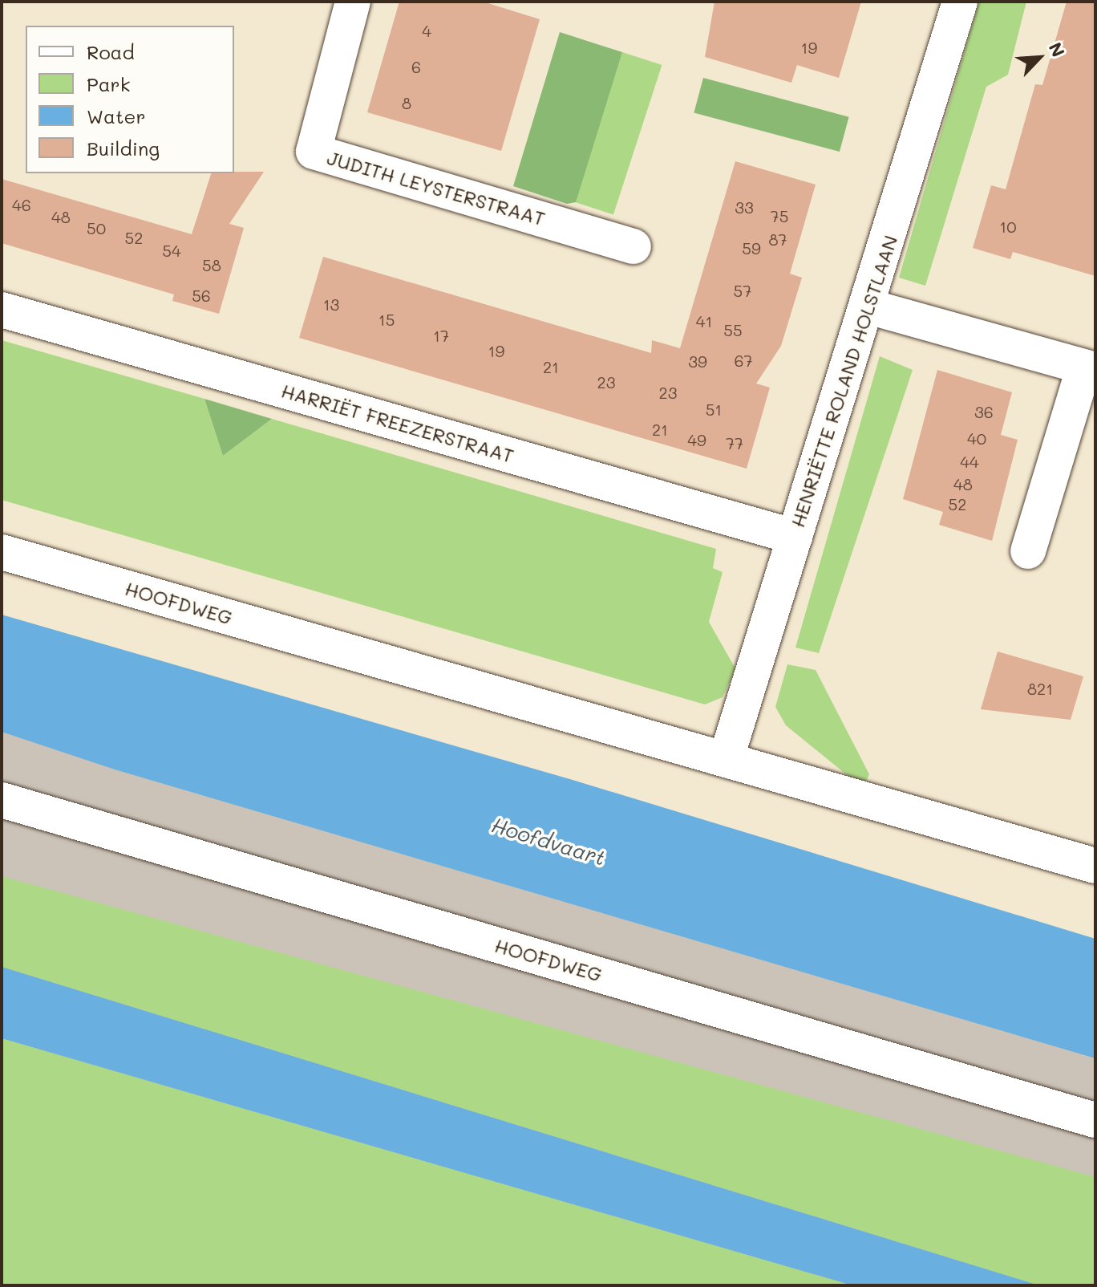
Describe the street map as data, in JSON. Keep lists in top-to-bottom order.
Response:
{
  "streets": {
    "street": [
      "JUDITH LEYSTERSTRAAT",
      "HENRIËTTE ROLAND HOLSTLAAN",
      "HARRIËT FREEZERSTRAAT",
      "HOOFDWEG"
    ]
  },
  "crossings": [
    ["HENRIËTTE ROLAND HOLSTLAAN", "HARRIËT FREEZERSTRAAT"],
    ["HENRIËTTE ROLAND HOLSTLAAN", "HOOFDWEG"]
  ],
  "water": ["Hoofdvaart"],
  "house_numbers": [
    "4",
    "19",
    "6",
    "8",
    "46",
    "33",
    "75",
    "48",
    "10",
    "50",
    "52",
    "87",
    "59",
    "54",
    "58",
    "57",
    "56",
    "13",
    "15",
    "41",
    "55",
    "17",
    "19",
    "67",
    "39",
    "21",
    "23",
    "23",
    "51",
    "36",
    "21",
    "40",
    "49",
    "77",
    "44",
    "48",
    "52",
    "821"
  ],
  "legend": [
    "Road",
    "Park",
    "Water",
    "Building"
  ],
  "north": "top right"
}
